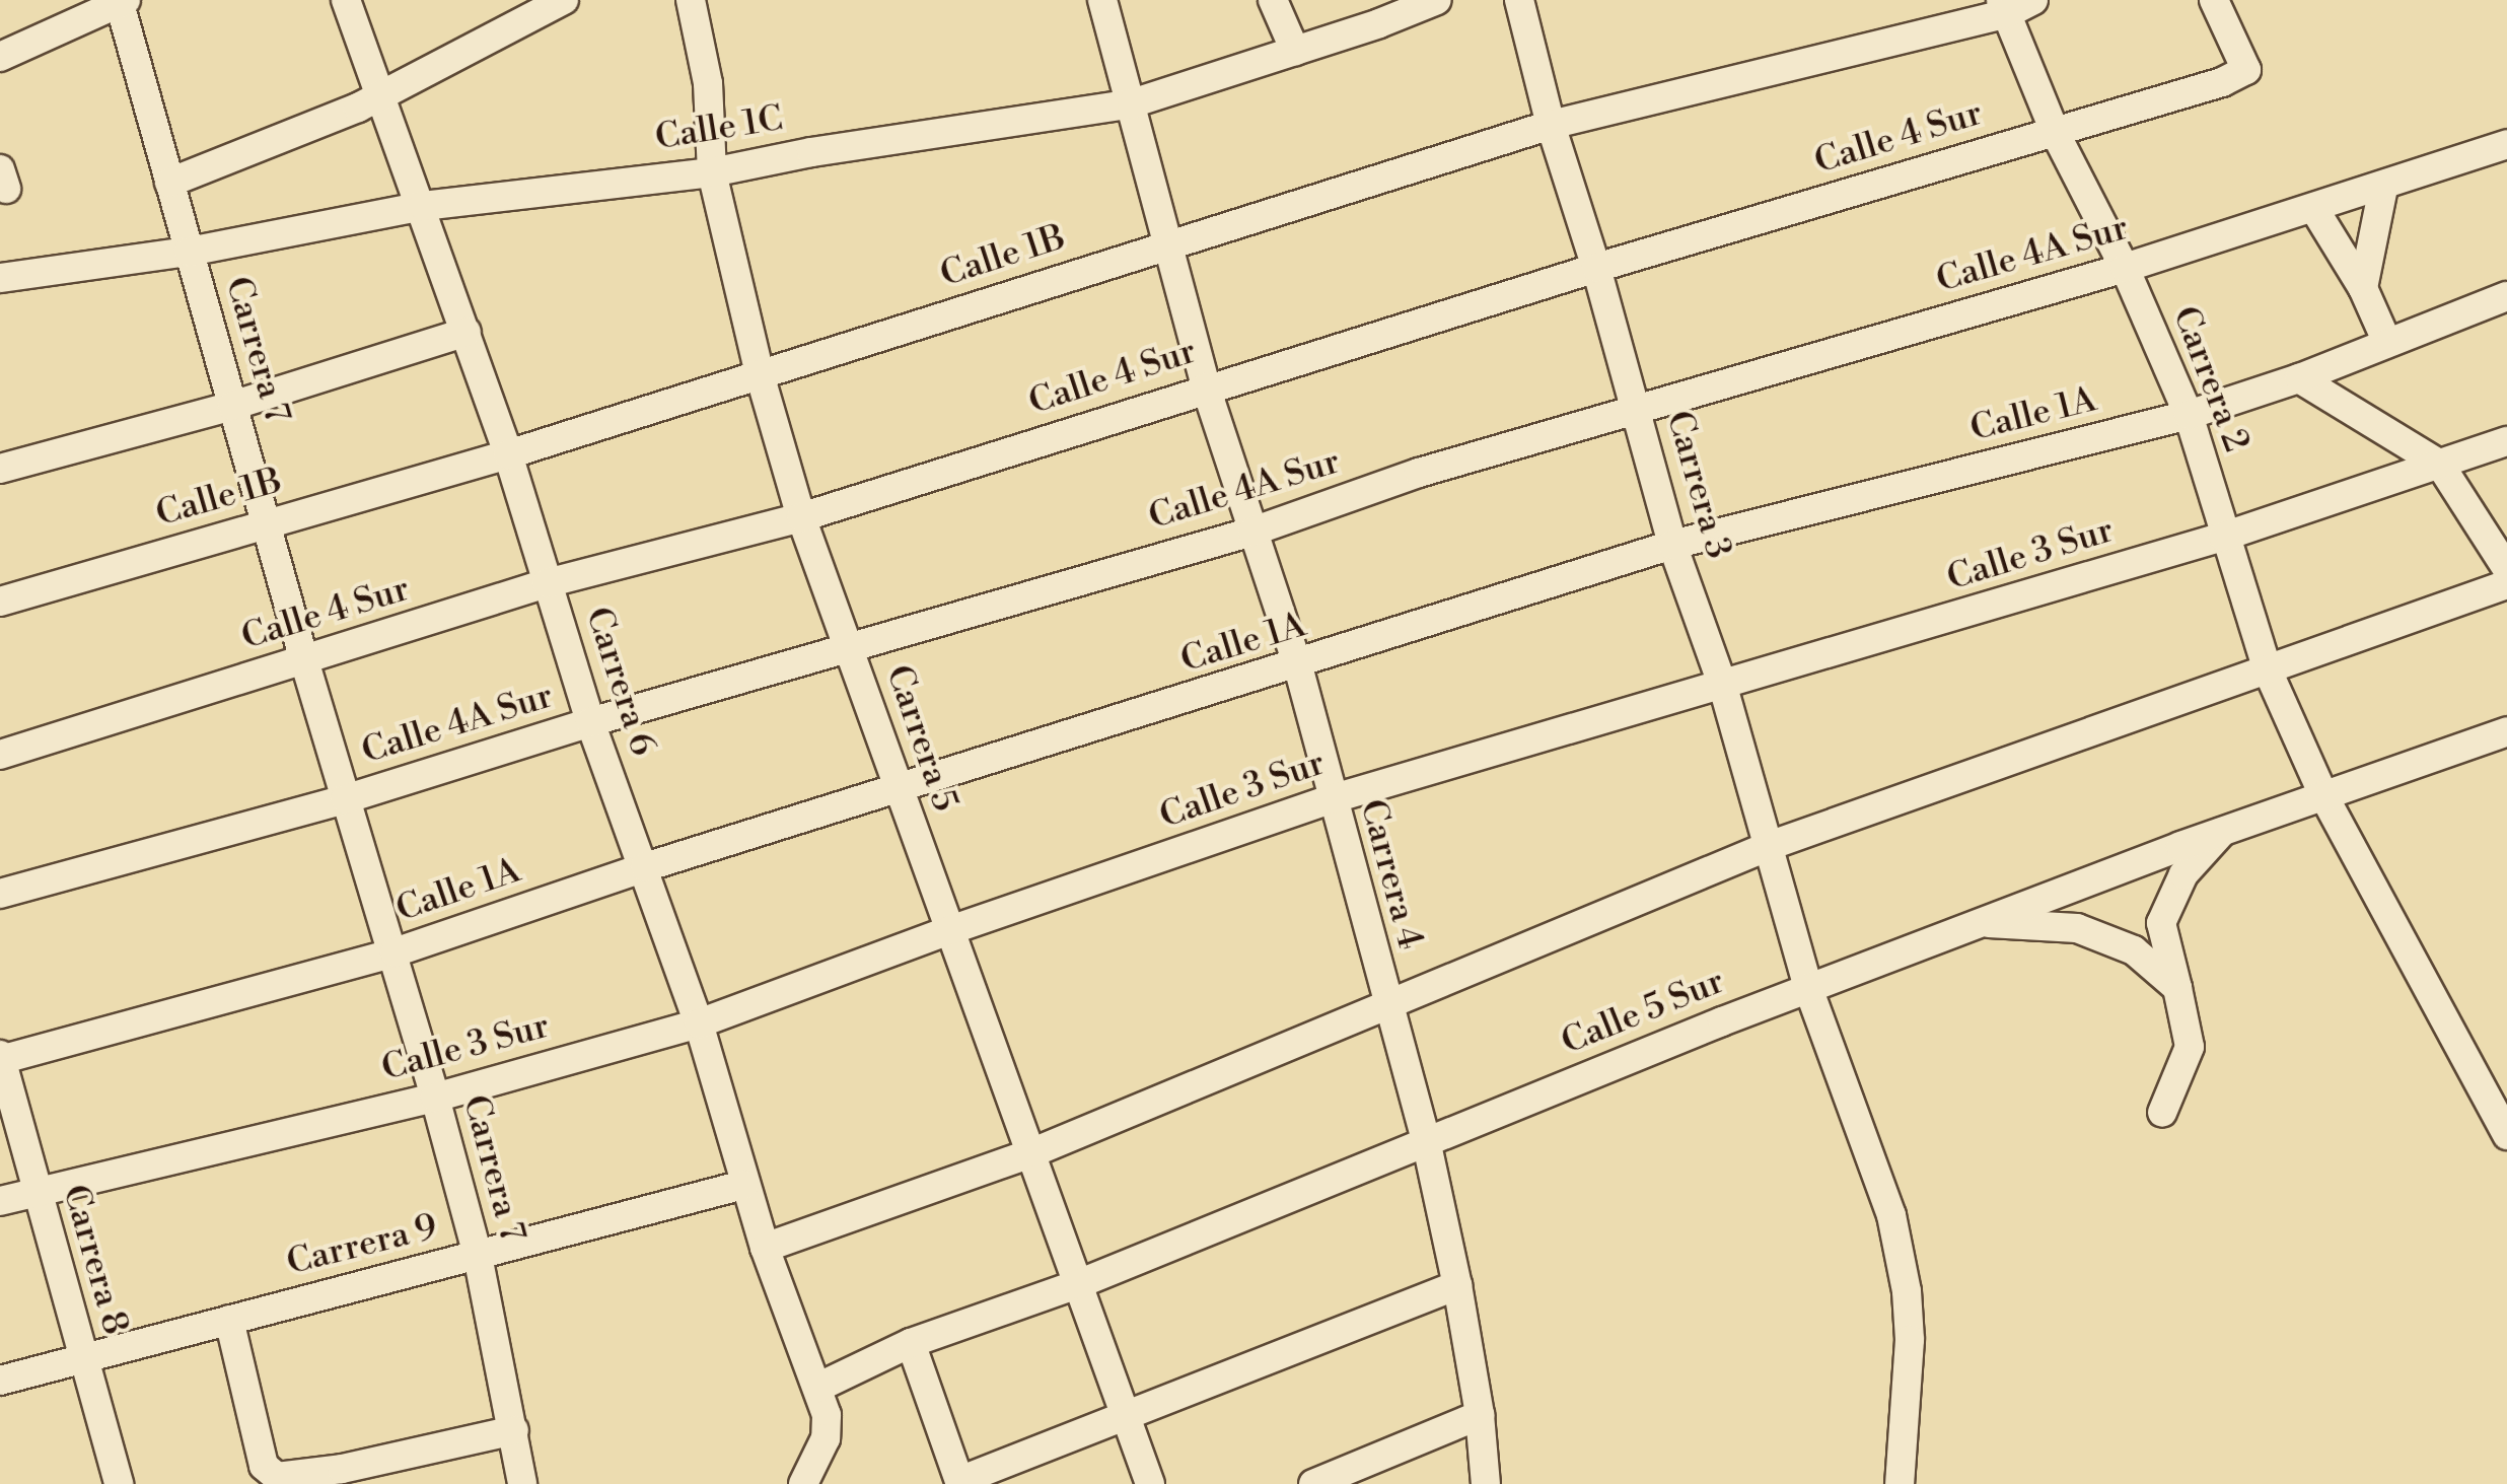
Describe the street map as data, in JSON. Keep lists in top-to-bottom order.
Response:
{
  "streets": {
    "street": [
      "Calle 1C",
      "Calle 4 Sur",
      "Calle 4A Sur",
      "Calle 1B",
      "Carrera 7",
      "Carrera 2",
      "Calle 1A",
      "Carrera 3",
      "Calle 3 Sur",
      "Carrera 6",
      "Carrera 5",
      "Carrera 4",
      "Calle 5 Sur",
      "Carrera 9",
      "Carrera 8"
    ]
  },
  "crossings": [
    ["Calle 1C", "Carrera 7"],
    ["Calle 1C", "Carrera 6"],
    ["Calle 1C", "Carrera 5"],
    ["Calle 1C", "Carrera 4"],
    ["Calle 4 Sur", "Carrera 7"],
    ["Calle 4 Sur", "Carrera 2"],
    ["Calle 4 Sur", "Carrera 3"],
    ["Calle 4 Sur", "Carrera 6"],
    ["Calle 4 Sur", "Carrera 5"],
    ["Calle 4 Sur", "Carrera 4"],
    ["Calle 4A Sur", "Carrera 7"],
    ["Calle 4A Sur", "Carrera 2"],
    ["Calle 4A Sur", "Carrera 3"],
    ["Calle 4A Sur", "Carrera 6"],
    ["Calle 4A Sur", "Carrera 5"],
    ["Calle 4A Sur", "Carrera 4"],
    ["Calle 1B", "Carrera 7"],
    ["Calle 1B", "Carrera 2"],
    ["Calle 1B", "Carrera 3"],
    ["Calle 1B", "Carrera 6"],
    ["Calle 1B", "Carrera 5"],
    ["Calle 1B", "Carrera 4"],
    ["Carrera 7", "Calle 1A"],
    ["Carrera 7", "Calle 3 Sur"],
    ["Carrera 7", "Carrera 9"],
    ["Carrera 2", "Calle 1A"],
    ["Carrera 2", "Calle 3 Sur"],
    ["Carrera 2", "Calle 5 Sur"],
    ["Calle 1A", "Carrera 3"],
    ["Calle 1A", "Carrera 6"],
    ["Calle 1A", "Carrera 5"],
    ["Calle 1A", "Carrera 4"],
    ["Calle 1A", "Carrera 8"],
    ["Carrera 3", "Calle 3 Sur"],
    ["Carrera 3", "Calle 5 Sur"],
    ["Calle 3 Sur", "Carrera 6"],
    ["Calle 3 Sur", "Carrera 5"],
    ["Calle 3 Sur", "Carrera 4"],
    ["Calle 3 Sur", "Carrera 8"],
    ["Carrera 6", "Calle 5 Sur"],
    ["Carrera 6", "Carrera 9"],
    ["Carrera 5", "Calle 5 Sur"],
    ["Carrera 4", "Calle 5 Sur"],
    ["Carrera 9", "Carrera 8"]
  ]
}
